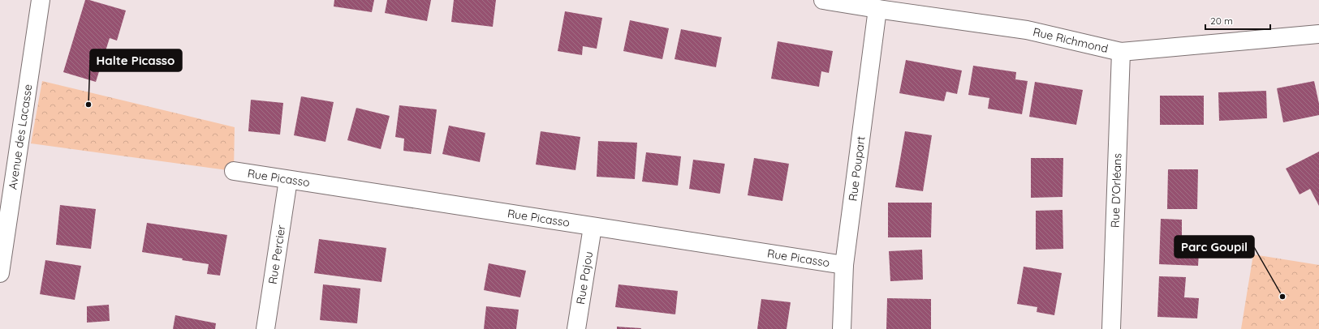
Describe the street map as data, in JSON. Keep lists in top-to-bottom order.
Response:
{
  "streets": {
    "street": [
      "Rue Richmond",
      "Avenue des Lacasse",
      "Rue Poupart",
      "Rue Picasso",
      "Rue D'Orléans",
      "Rue Percier",
      "Rue Pajou"
    ]
  },
  "crossings": [
    ["Rue Richmond", "Rue Poupart"],
    ["Rue Richmond", "Rue D'Orléans"],
    ["Rue Poupart", "Rue Picasso"],
    ["Rue Picasso", "Rue Percier"],
    ["Rue Picasso", "Rue Pajou"]
  ],
  "places": ["Halte Picasso", "Parc Goupil"],
  "scale_bar": "20 m"
}
